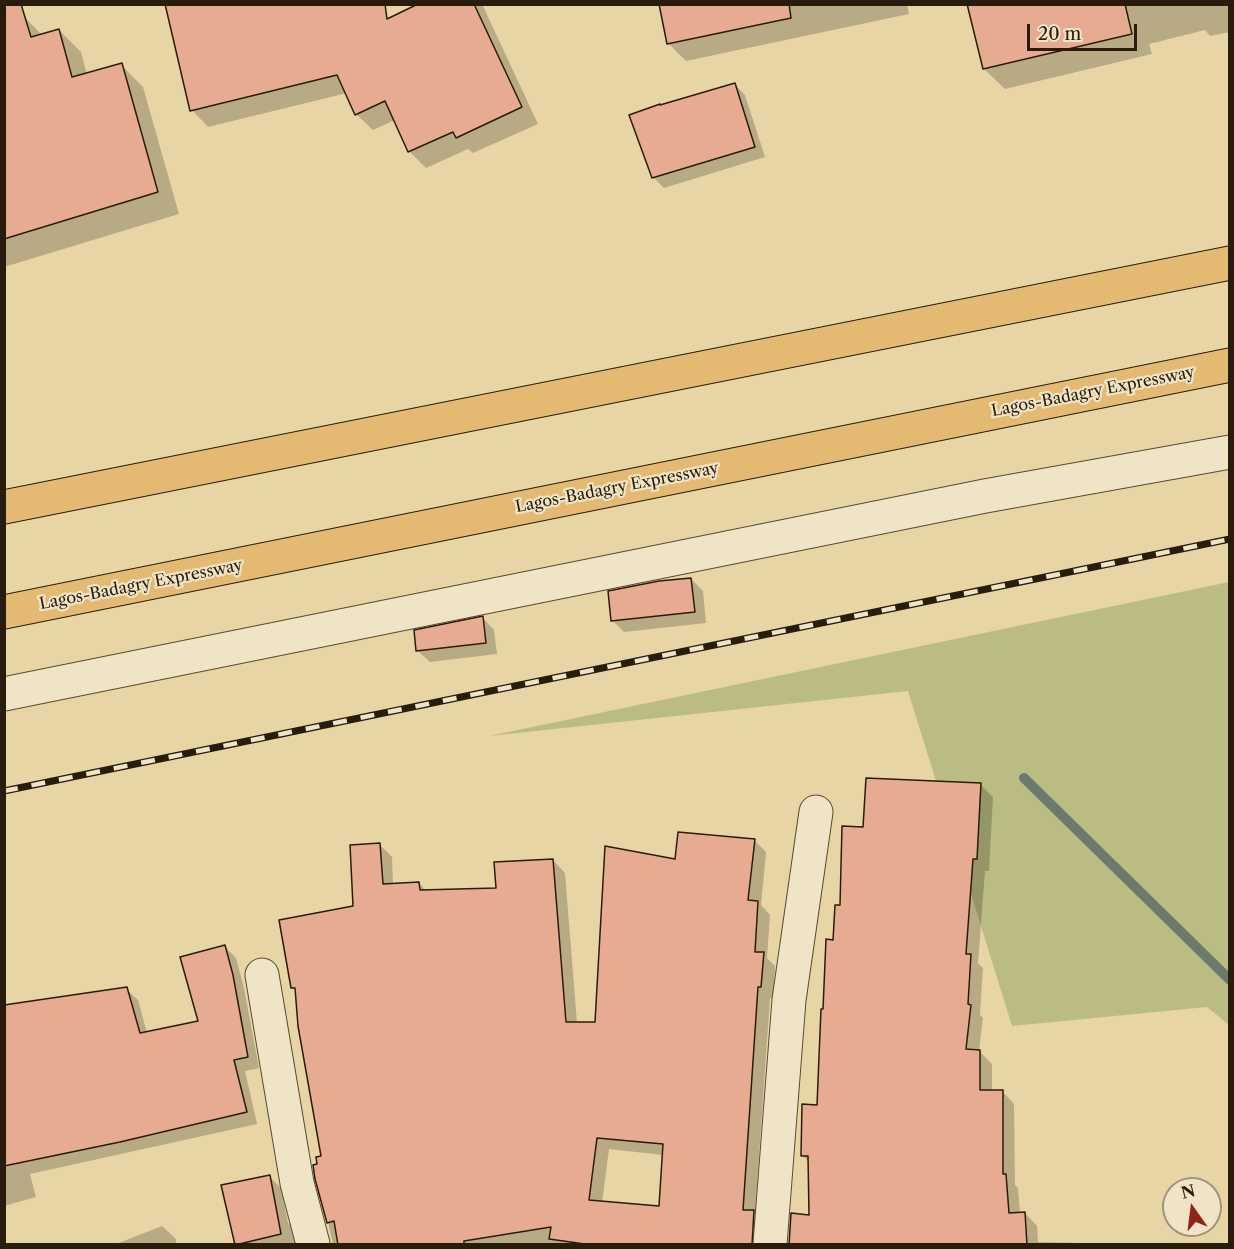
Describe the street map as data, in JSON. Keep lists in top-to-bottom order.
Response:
{
  "streets": {
    "highway": ["Lagos-Badagry Expressway"]
  },
  "scale_bar": "20 m",
  "north": "top"
}
